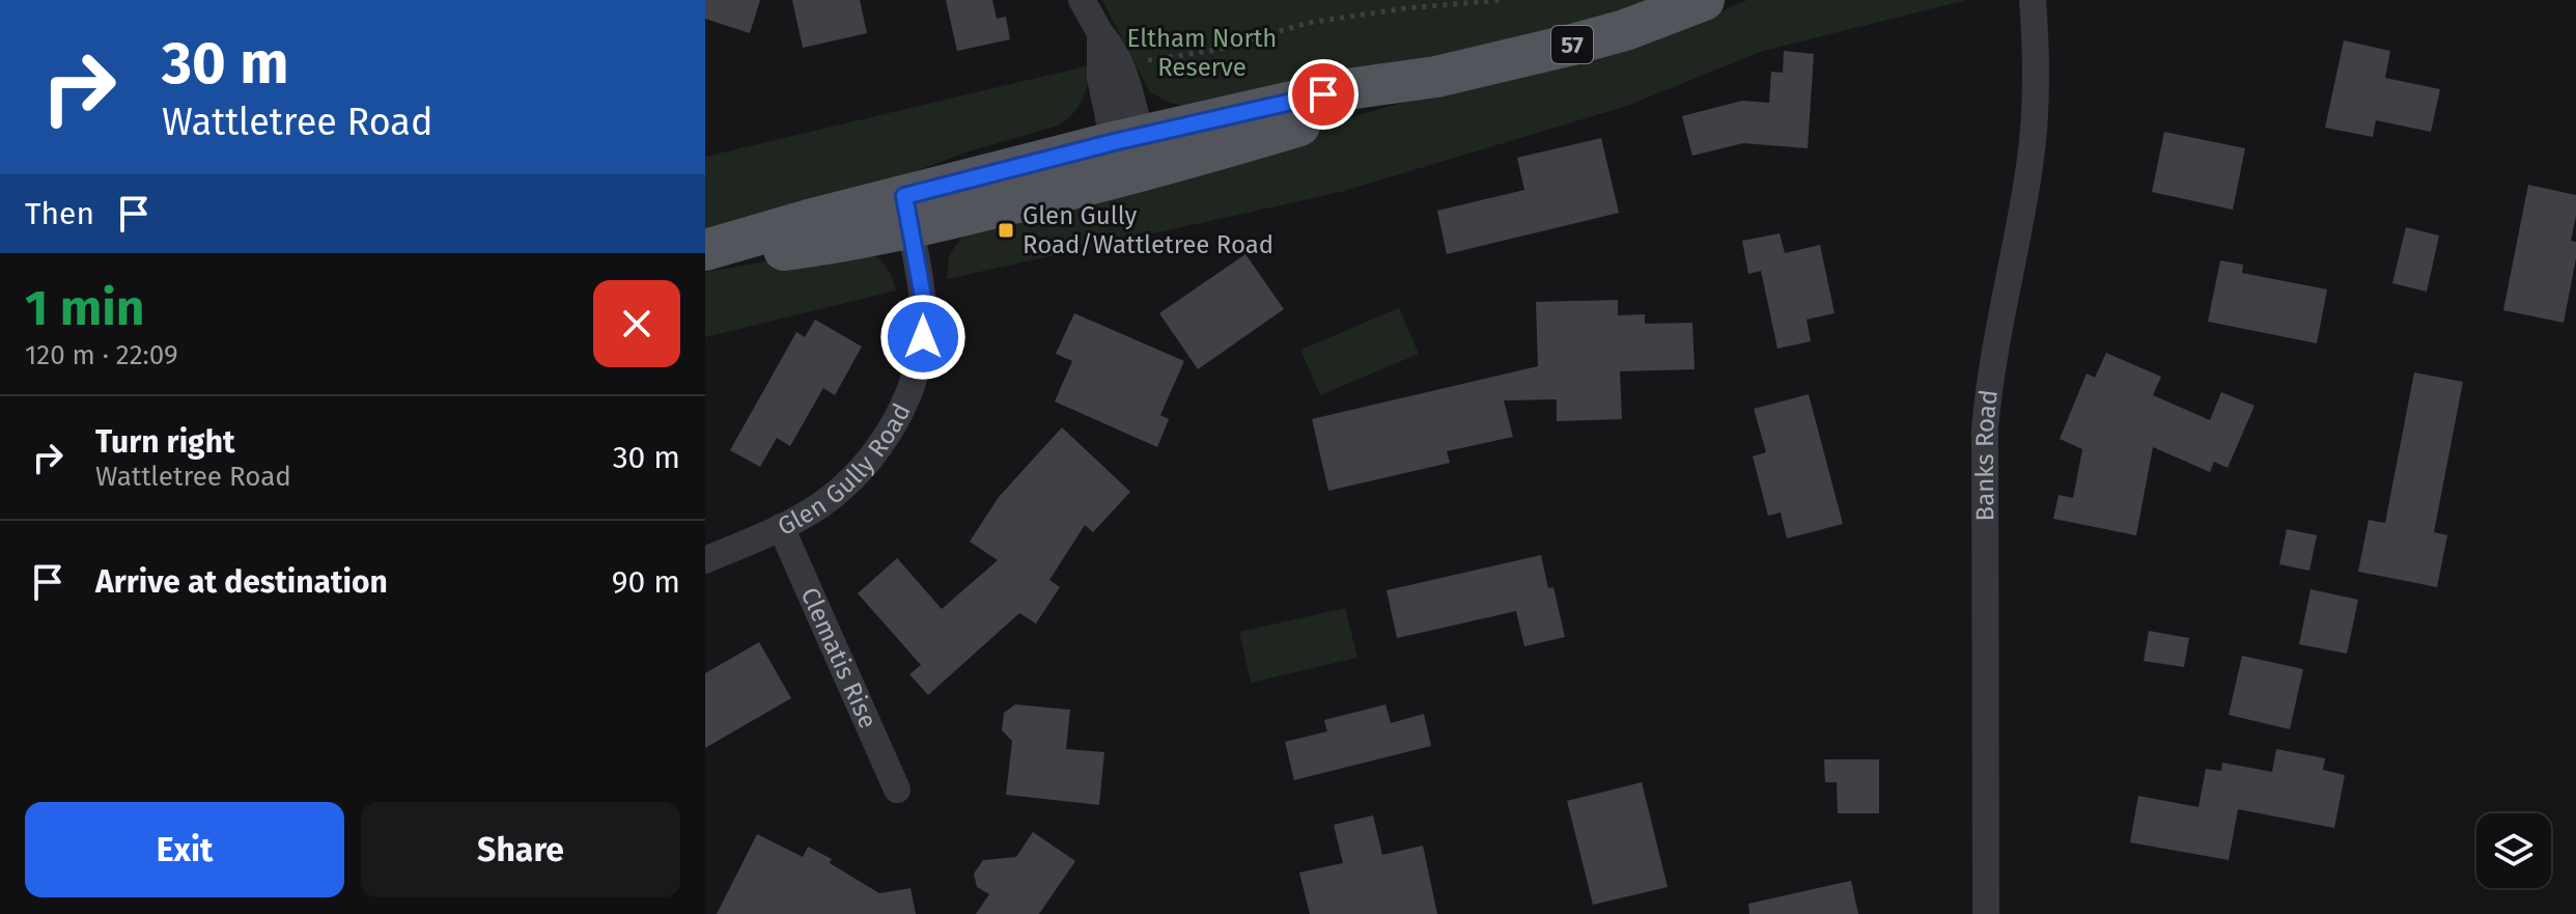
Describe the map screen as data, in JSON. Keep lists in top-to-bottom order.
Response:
{
  "streets": {
    "main road": ["57"],
    "street": ["Banks Road", "Glen Gully Road", "Clematis Rise"]
  },
  "crossings": [
    ["57", "Glen Gully Road"],
    ["Glen Gully Road", "Clematis Rise"]
  ],
  "parks": ["Eltham North Reserve"],
  "places": {
    "transit": ["Glen Gully Road/Wattletree Road"]
  },
  "page": {
    "turn": ["30 m", "Wattletree Road"],
    "then": "Then",
    "heading": ["1 min", "120 m · 22:09"],
    "list": [
      {
        "name": "Turn right",
        "note": "Wattletree Road",
        "value": "30 m"
      },
      {
        "name": "Arrive at destination",
        "value": "90 m"
      }
    ],
    "buttons": ["Exit", "Share"]
  }
}
